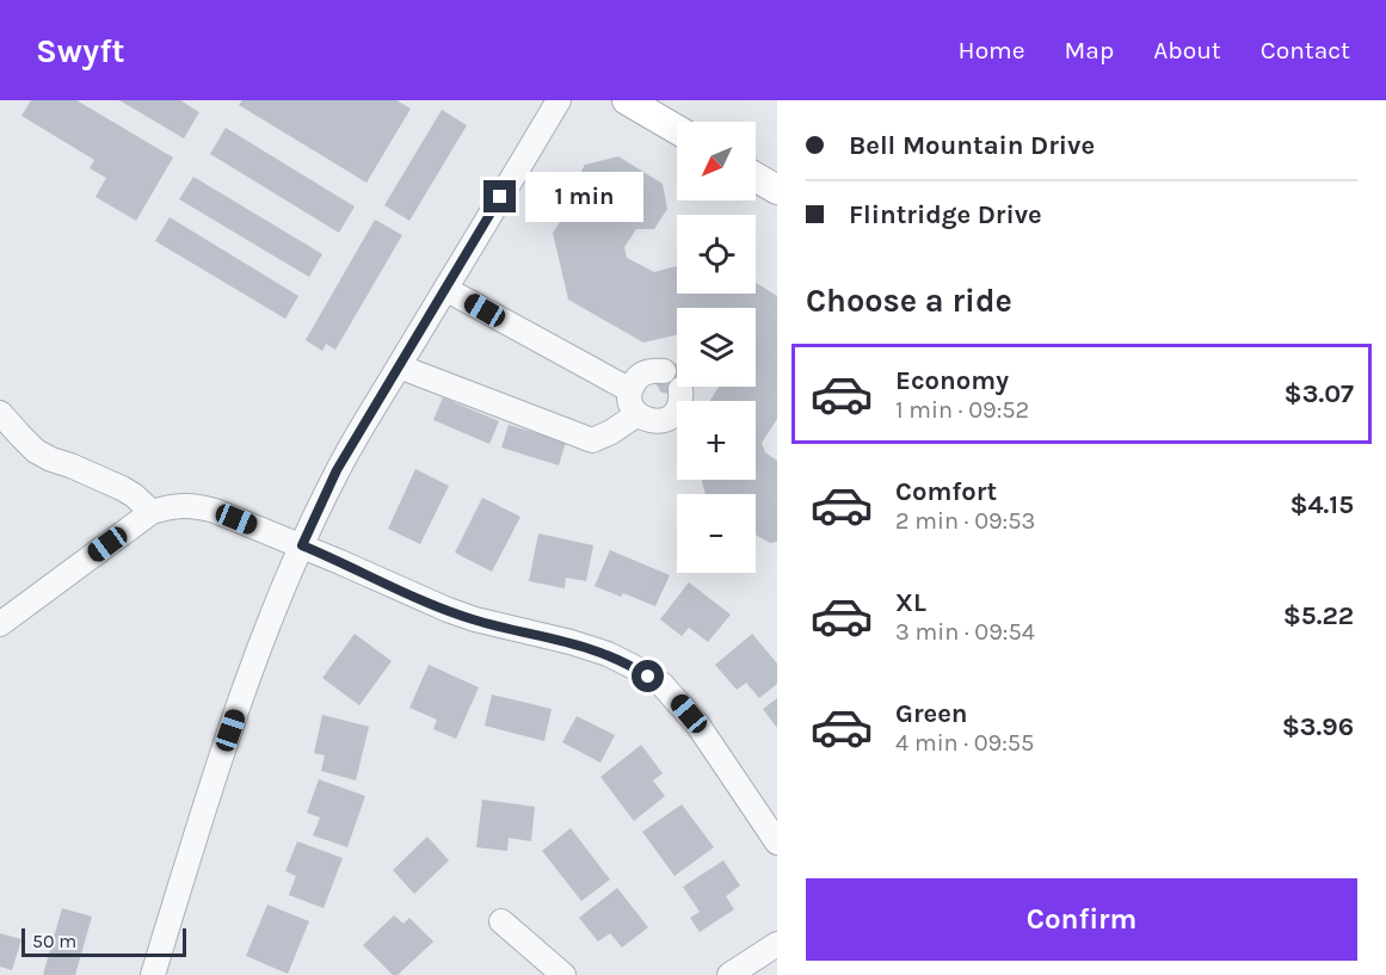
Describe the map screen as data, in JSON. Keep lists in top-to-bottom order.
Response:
{
  "scale_bar": "50 m",
  "north": "bottom left",
  "page": {
    "header": "Swyft",
    "nav": [
      "Home",
      "Map",
      "About",
      "Contact"
    ],
    "banner": ["Bell Mountain Drive", "Flintridge Drive"],
    "map_buttons": ["+", "−"],
    "bubble": "1 min",
    "heading": "Choose a ride",
    "list": [
      {
        "name": "Economy",
        "note": "1 min · 09:52",
        "value": "$3.07"
      },
      {
        "name": "Comfort",
        "note": "2 min · 09:53",
        "value": "$4.15"
      },
      {
        "name": "XL",
        "note": "3 min · 09:54",
        "value": "$5.22"
      },
      {
        "name": "Green",
        "note": "4 min · 09:55",
        "value": "$3.96"
      }
    ],
    "buttons": "Confirm",
    "scale": "50 m"
  }
}
